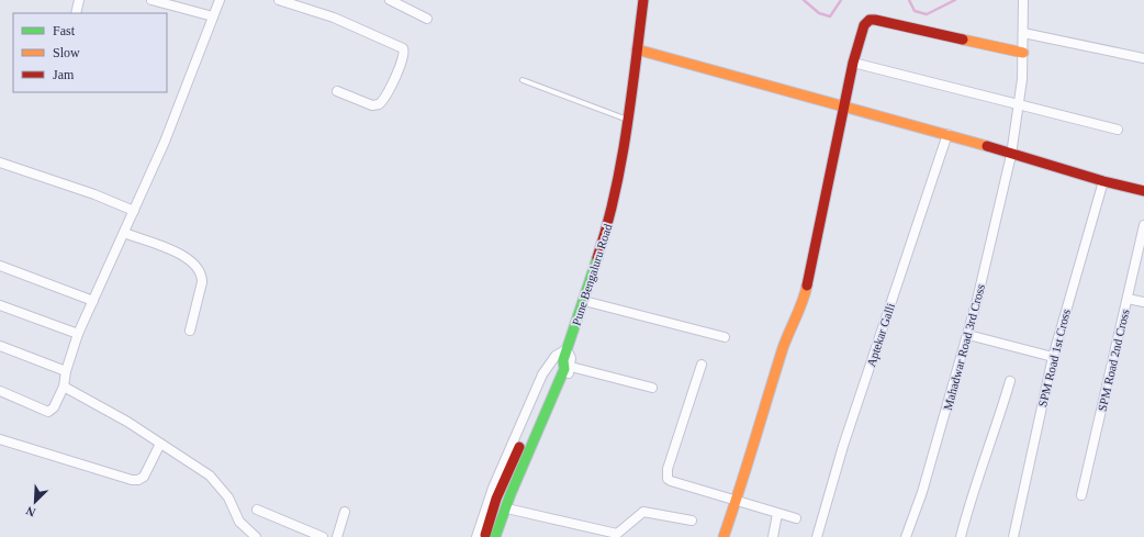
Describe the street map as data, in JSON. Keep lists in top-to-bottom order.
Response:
{
  "streets": {
    "street": [
      "Pune Bengaluru Road",
      "Aptekar Galli",
      "Mahadwar Road 3rd Cross",
      "SPM Road 1st Cross",
      "SPM Road 2nd Cross"
    ]
  },
  "legend": ["Fast", "Slow", "Jam"],
  "north": "bottom left"
}
